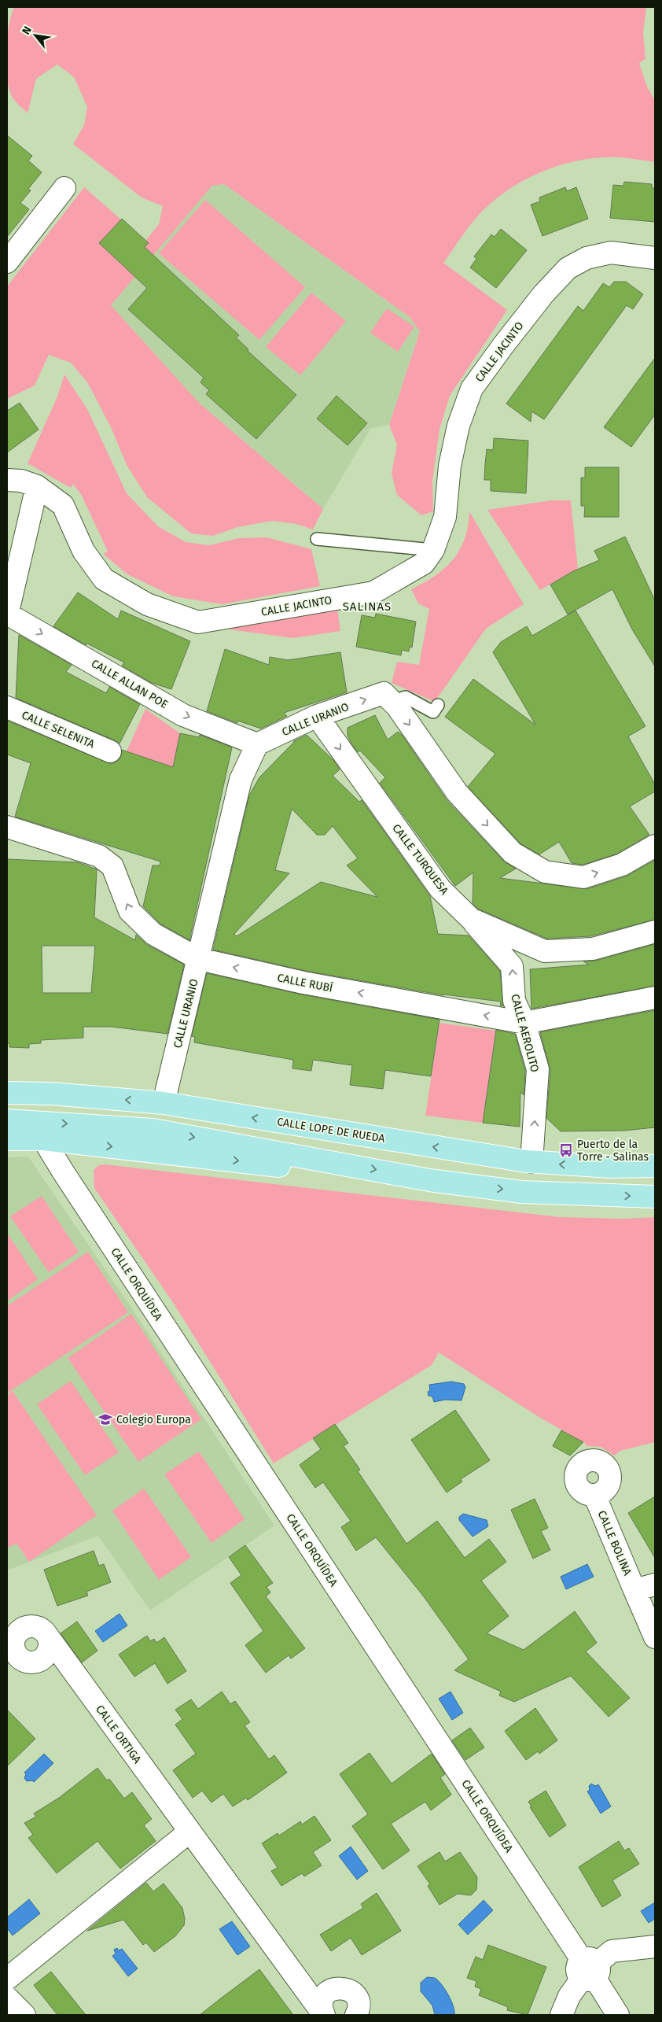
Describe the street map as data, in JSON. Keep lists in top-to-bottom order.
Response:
{
  "streets": {
    "main road": ["CALLE LOPE DE RUEDA"],
    "street": [
      "CALLE JACINTO",
      "CALLE ALLAN POE",
      "CALLE URANIO",
      "CALLE SELENITA",
      "CALLE TURQUESA",
      "CALLE RUBÍ",
      "CALLE AEROLITO",
      "CALLE ORQUÍDEA",
      "CALLE BOLINA",
      "CALLE ORTIGA"
    ]
  },
  "crossings": [
    ["CALLE ALLAN POE", "CALLE URANIO"],
    ["CALLE URANIO", "CALLE TURQUESA"],
    ["CALLE URANIO", "CALLE RUBÍ"],
    ["CALLE URANIO", "CALLE LOPE DE RUEDA"],
    ["CALLE TURQUESA", "CALLE AEROLITO"],
    ["CALLE RUBÍ", "CALLE AEROLITO"],
    ["CALLE AEROLITO", "CALLE LOPE DE RUEDA"]
  ],
  "one_way": [
    "CALLE ALLAN POE",
    "CALLE TURQUESA",
    "CALLE RUBÍ",
    "CALLE AEROLITO"
  ],
  "districts": ["SALINAS"],
  "places": {
    "bus stop": ["Puerto de la Torre - Salinas"],
    "school or university": ["Colegio Europa"]
  },
  "north": "top left"
}
